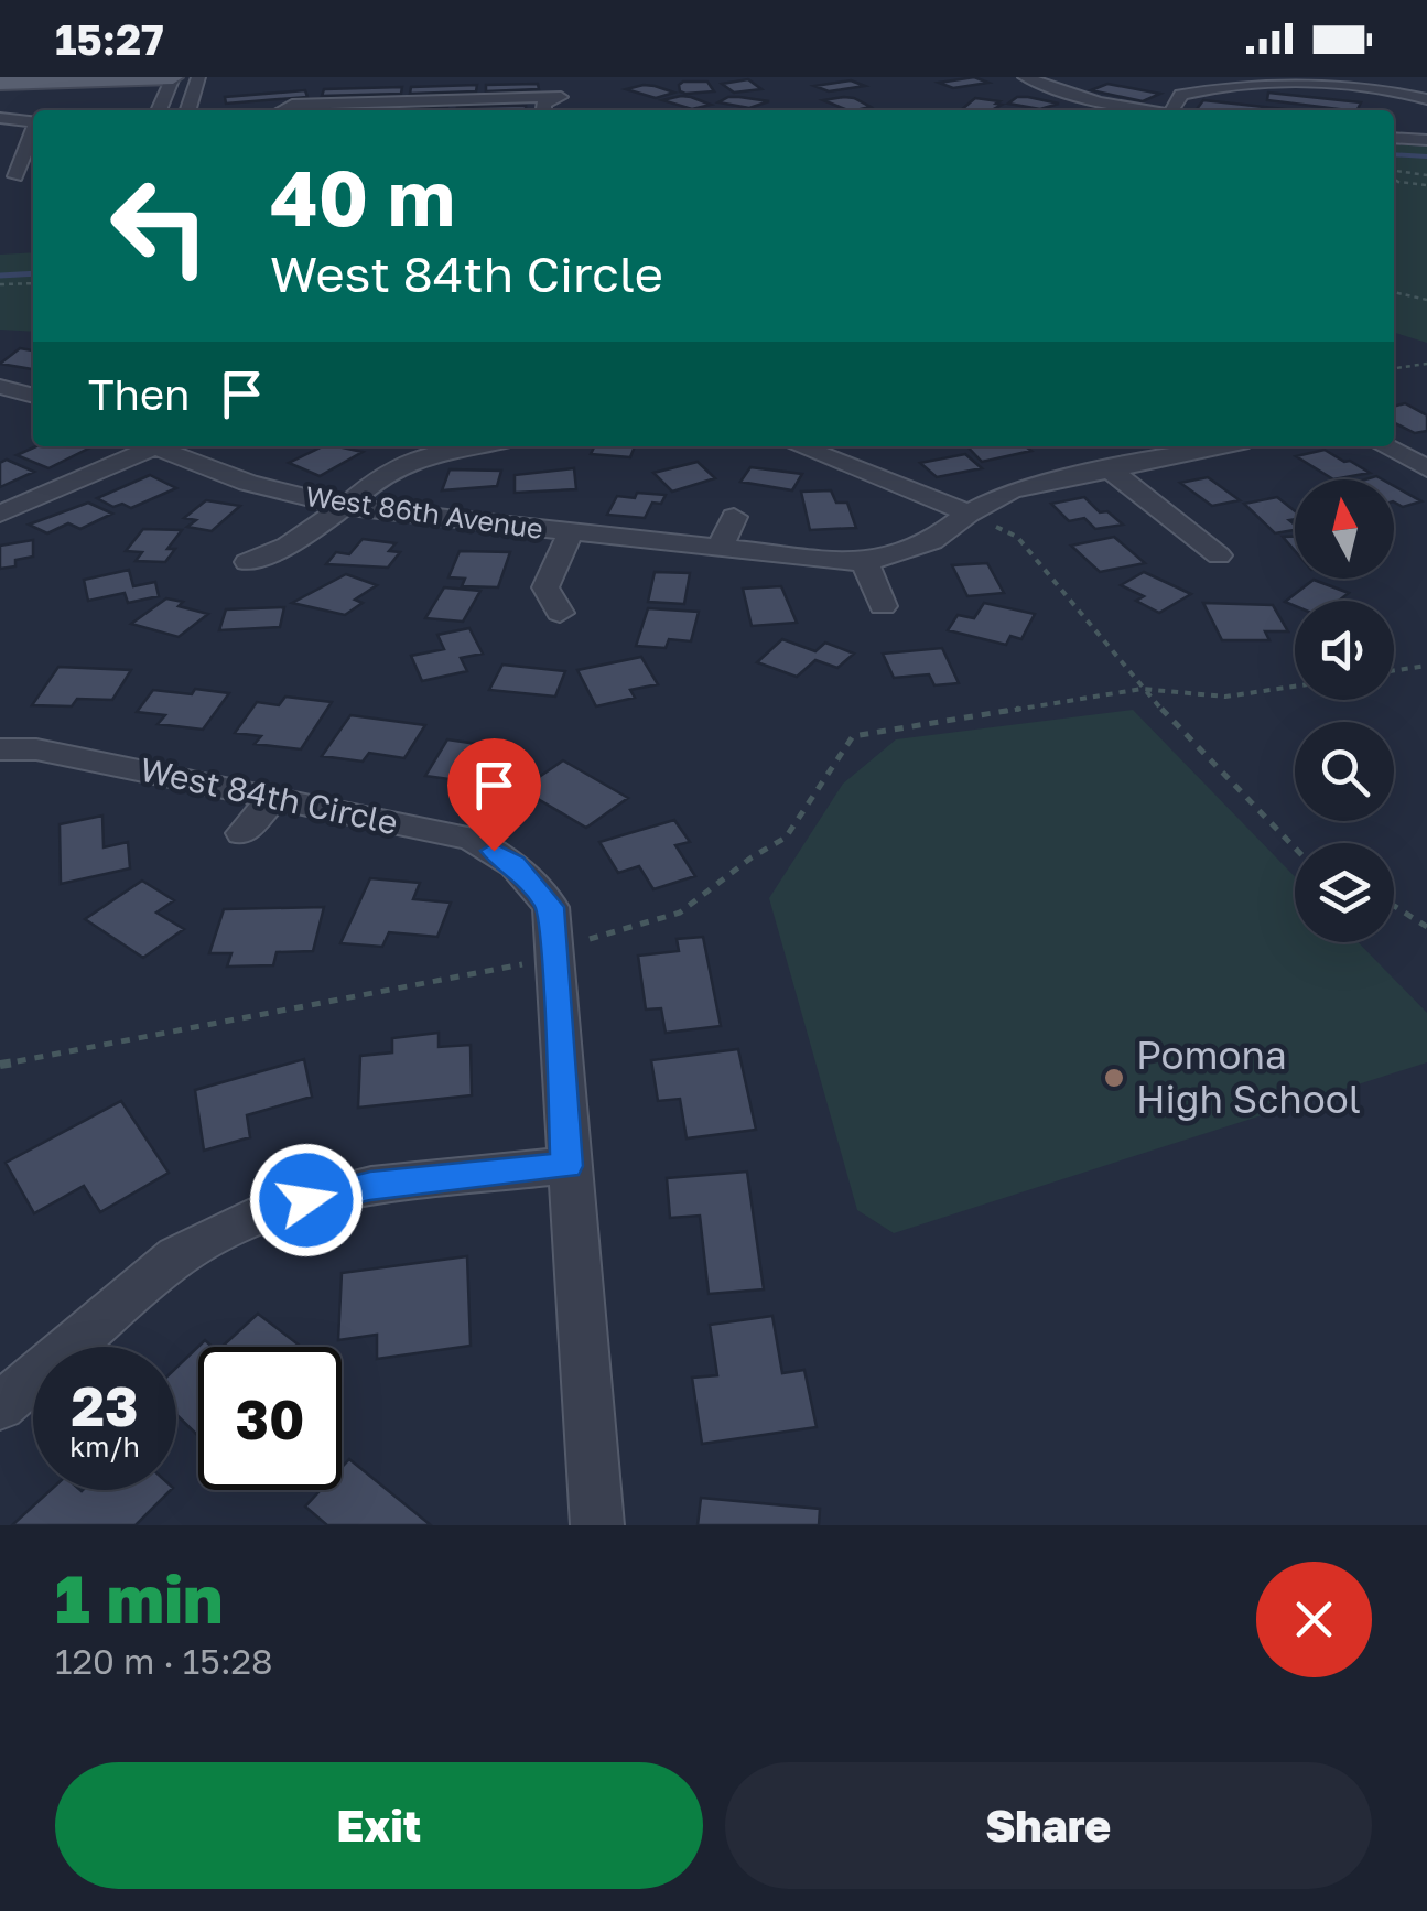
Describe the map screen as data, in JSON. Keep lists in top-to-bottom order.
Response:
{
  "streets": {
    "street": ["West 86th Avenue", "West 84th Circle"]
  },
  "places": ["Pomona High School"],
  "north": "top",
  "page": {
    "status": "15:27",
    "turn": ["40 m", "West 84th Circle"],
    "then": "Then",
    "speed": "23 km/h",
    "limit": "30",
    "heading": ["1 min", "120 m · 15:28"],
    "buttons": ["Exit", "Share"]
  }
}
